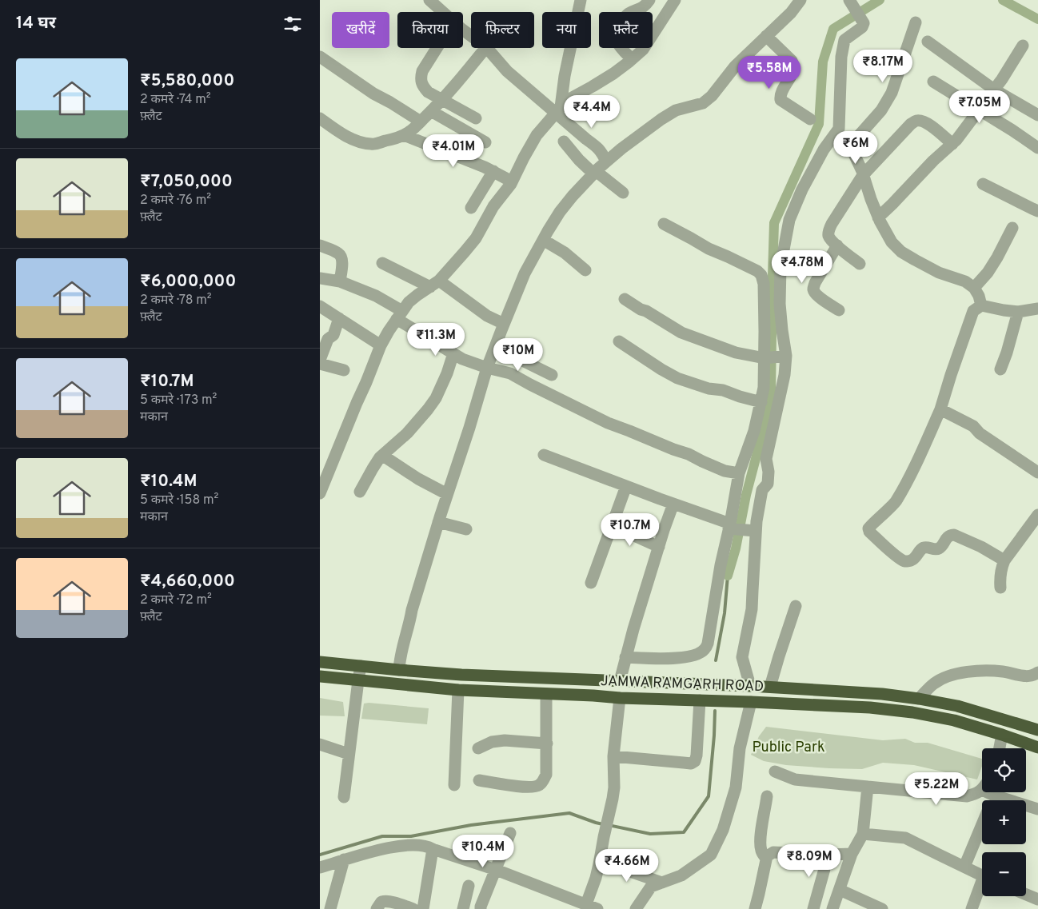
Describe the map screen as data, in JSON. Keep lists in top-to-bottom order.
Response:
{
  "streets": {
    "highway": ["JAMWA RAMGARH ROAD"]
  },
  "parks": ["Public Park"],
  "page": {
    "heading": "14 घर",
    "chip": [
      "खरीदें",
      "किराया",
      "फ़िल्टर",
      "नया",
      "फ़्लैट"
    ],
    "list": [
      {
        "name": "₹5,580,000",
        "note": "2 कमरे · 74 m² · फ़्लैट"
      },
      {
        "name": "₹7,050,000",
        "note": "2 कमरे · 76 m² · फ़्लैट"
      },
      {
        "name": "₹6,000,000",
        "note": "2 कमरे · 78 m² · फ़्लैट"
      },
      {
        "name": "₹10.7M",
        "note": "5 कमरे · 173 m² · मकान"
      },
      {
        "name": "₹10.4M",
        "note": "5 कमरे · 158 m² · मकान"
      },
      {
        "name": "₹4,660,000",
        "note": "2 कमरे · 72 m² · फ़्लैट"
      }
    ],
    "price": [
      "₹8.17M",
      "₹5.58M",
      "₹7.05M",
      "₹4.4M",
      "₹6M",
      "₹4.01M",
      "₹4.78M",
      "₹11.3M",
      "₹10M",
      "₹10.7M",
      "₹5.22M",
      "₹10.4M",
      "₹8.09M",
      "₹4.66M"
    ],
    "map_buttons": ["+", "−"]
  }
}
